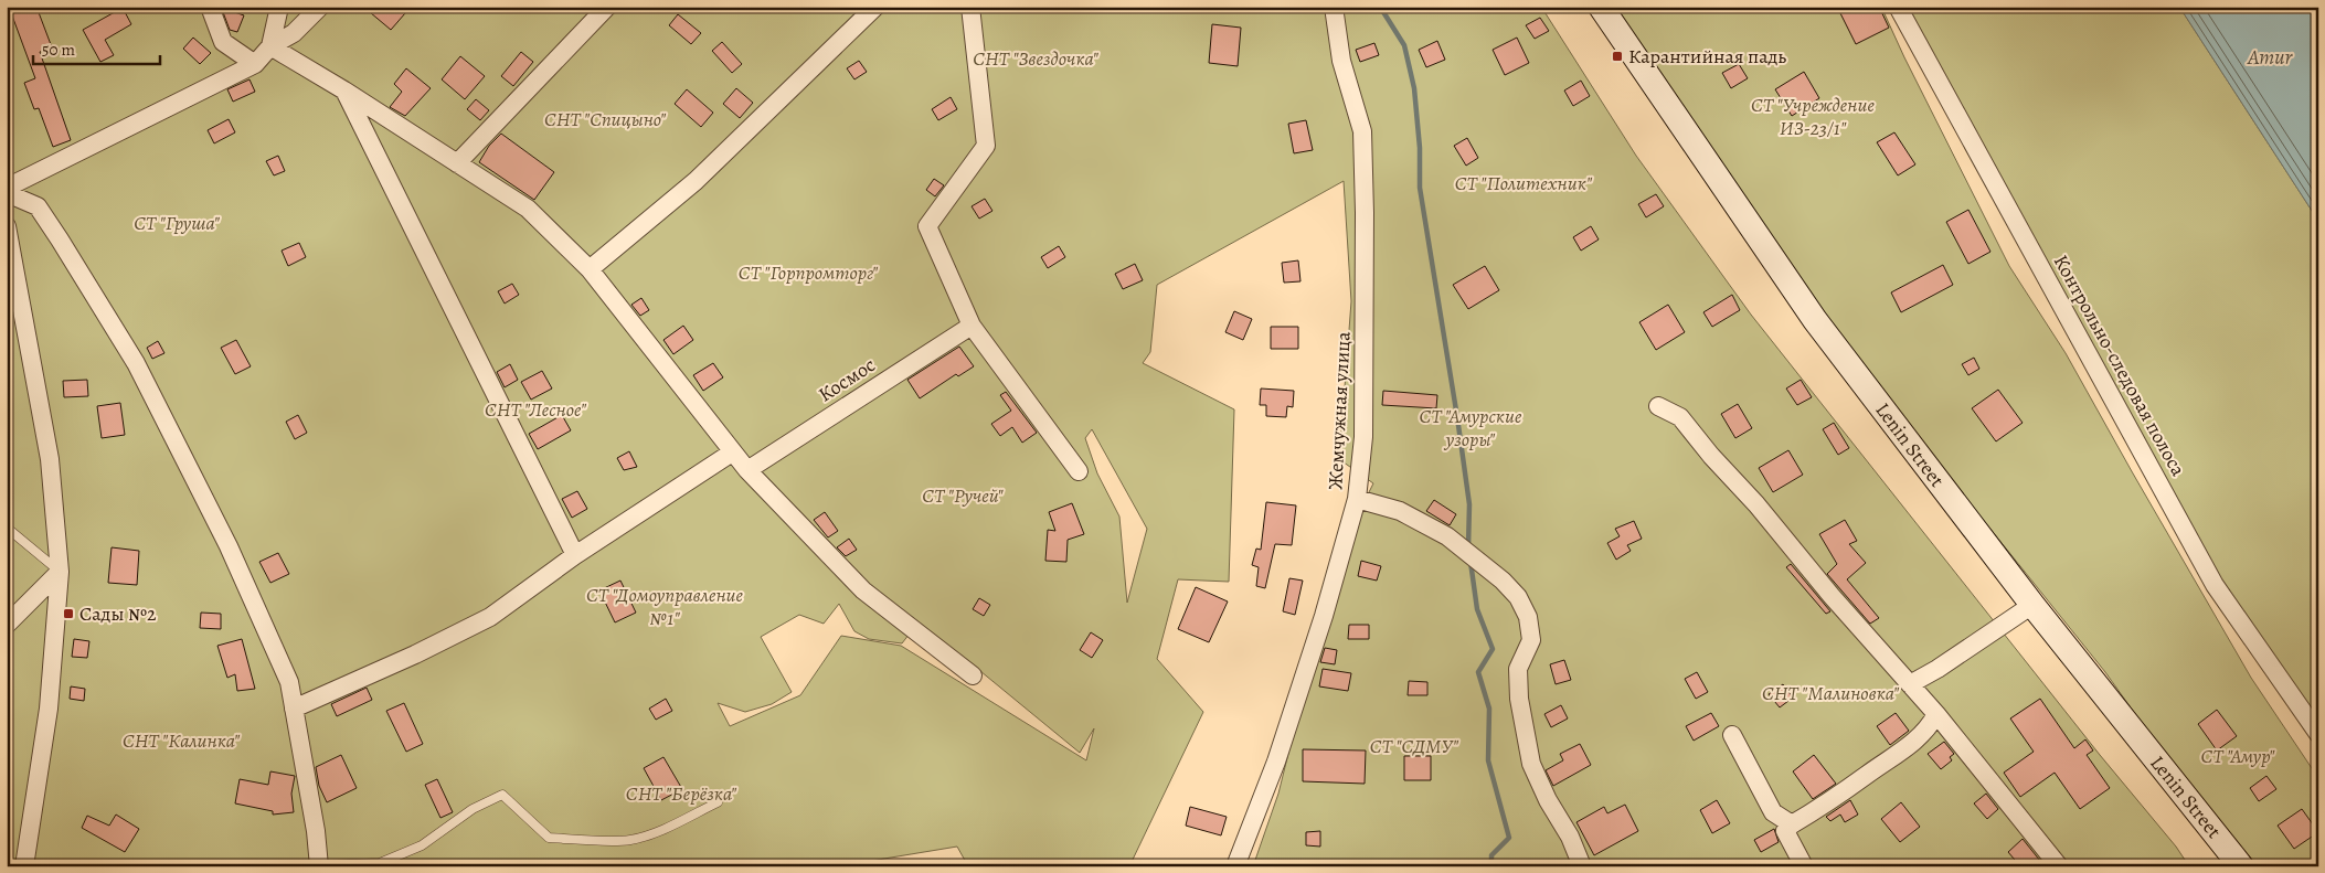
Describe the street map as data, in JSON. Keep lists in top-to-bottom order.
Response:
{
  "streets": {
    "street": [
      "Контрольно-следовая полоса",
      "Космос",
      "Жемчужная улица",
      "Lenin Street"
    ]
  },
  "water": ["Amur"],
  "parks": [
    "СНТ \"Звездочка\"",
    "СТ \"Учреждение ИЗ-23/1\"",
    "СНТ \"Спицыно\"",
    "СТ \"Политехник\"",
    "СТ \"Груша\"",
    "СТ \"Горпромторг\"",
    "СНТ \"Лесное\"",
    "СТ \"Амурские узоры\"",
    "СТ \"Ручей\"",
    "СТ \"Домоуправление №1\"",
    "СНТ \"Малиновка\"",
    "СНТ \"Калинка\"",
    "СТ \"СДМУ\"",
    "СТ \"Амур\"",
    "СНТ \"Берёзка\""
  ],
  "places": {
    "transit": ["Карантийная падь", "Сады №2"]
  },
  "scale_bar": "50 m"
}
